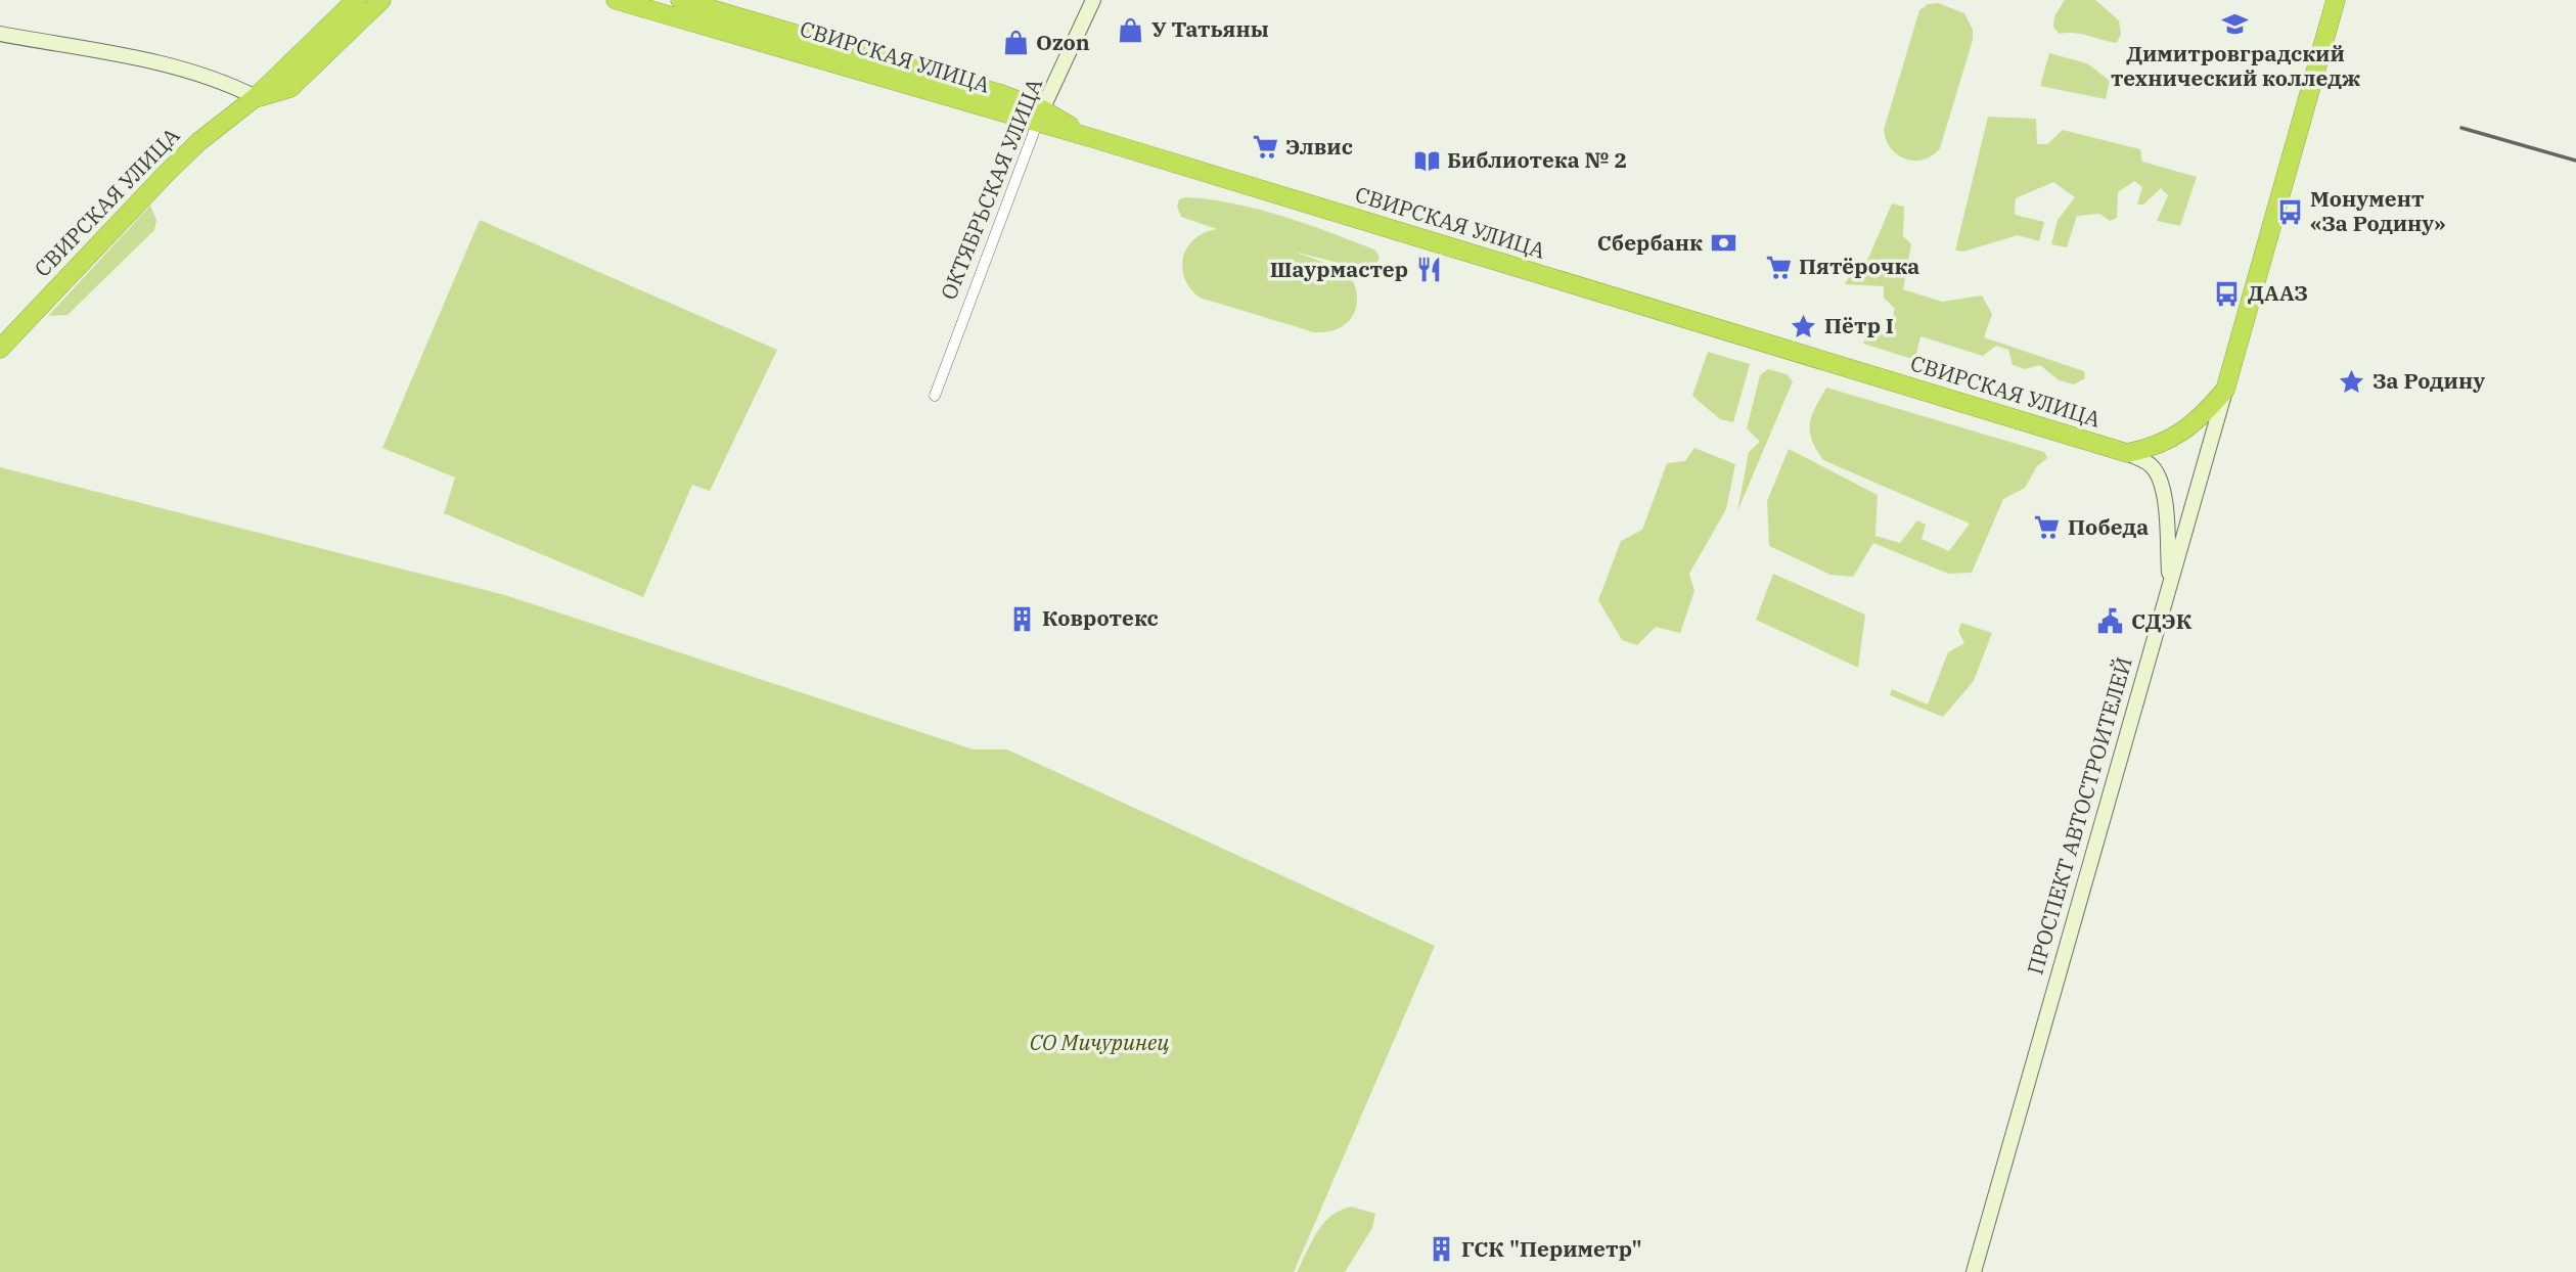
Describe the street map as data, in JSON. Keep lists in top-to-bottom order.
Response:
{
  "streets": {
    "highway": ["СВИРСКАЯ УЛИЦА", "ПРОСПЕКТ АВТОСТРОИТЕЛЕЙ"],
    "main road": ["ОКТЯБРЬСКАЯ УЛИЦА"]
  },
  "crossings": [
    ["СВИРСКАЯ УЛИЦА", "ОКТЯБРЬСКАЯ УЛИЦА"],
    ["СВИРСКАЯ УЛИЦА", "ПРОСПЕКТ АВТОСТРОИТЕЛЕЙ"]
  ],
  "parks": ["СО Мичуринец"],
  "places": {
    "school or university": ["Димитровградский технический колледж"],
    "shop": ["У Татьяны", "Ozon"],
    "supermarket": ["Элвис", "Пятёрочка", "Победа"],
    "library": ["Библиотека № 2"],
    "bus stop": ["Монумент «За Родину»", "ДААЗ"],
    "bank": ["Сбербанк"],
    "restaurant": ["Шаурмастер"],
    "place": ["Пётр I", "За Родину"],
    "building": ["Ковротекс", "ГСК \"Периметр\""],
    "public building": ["СДЭК"]
  }
}
